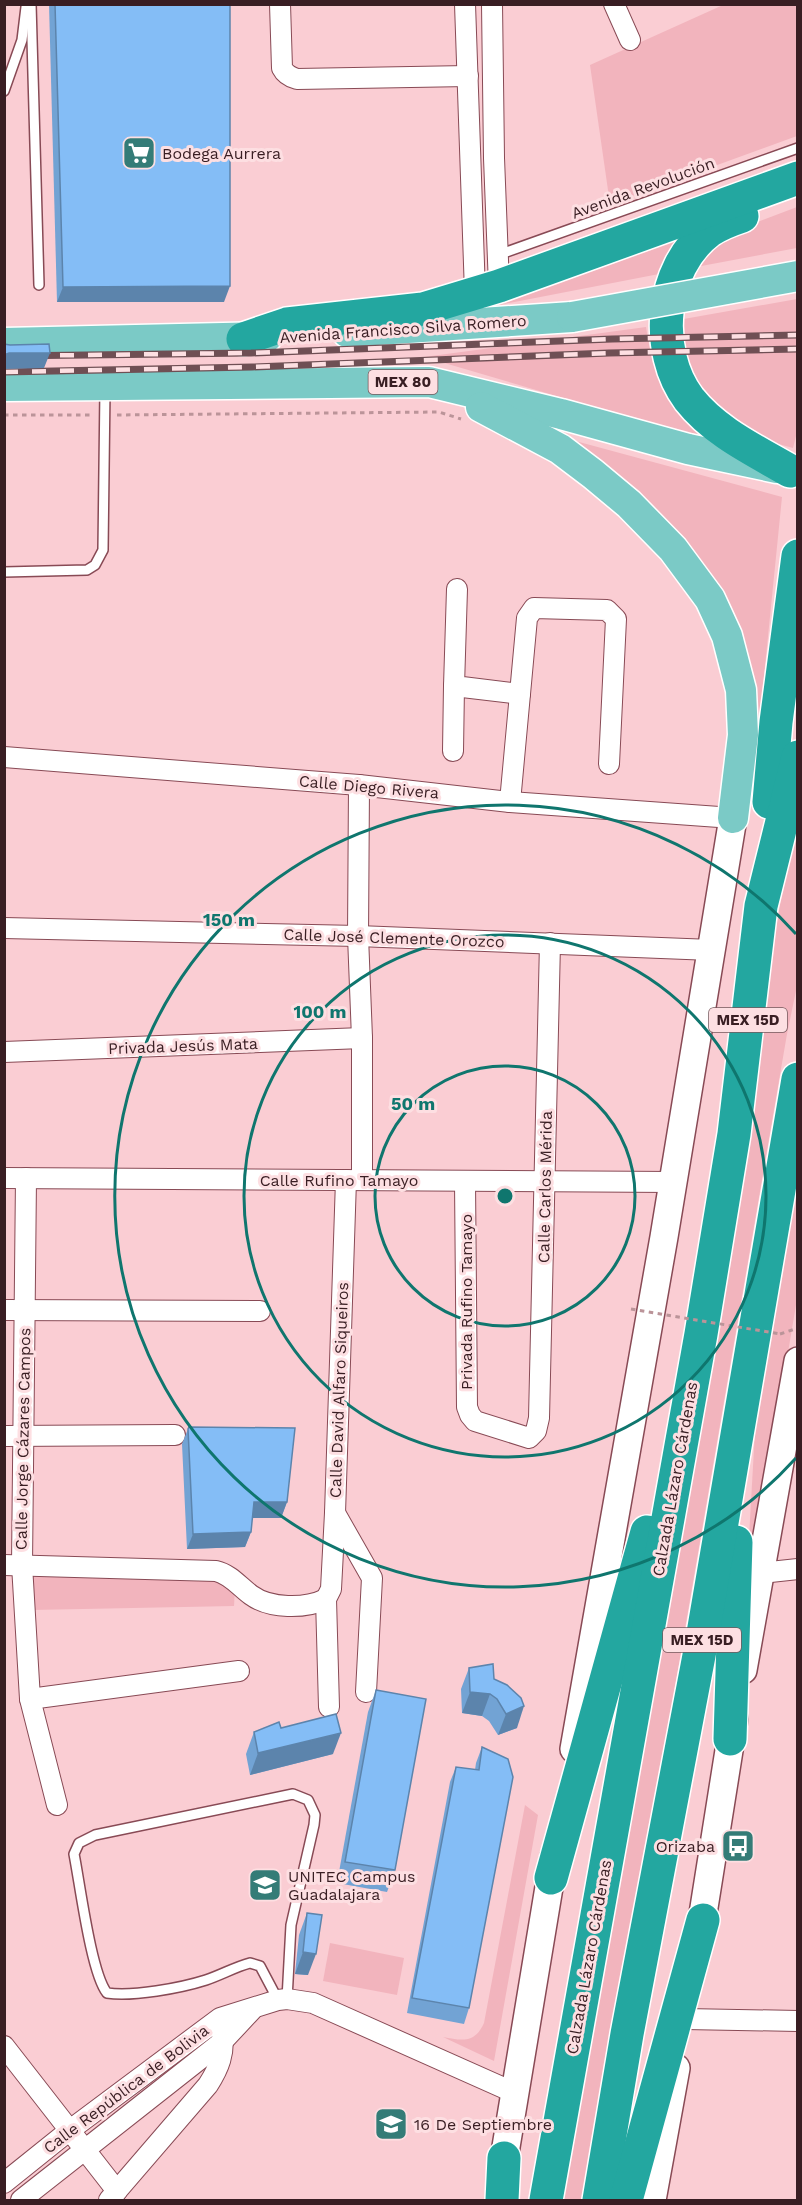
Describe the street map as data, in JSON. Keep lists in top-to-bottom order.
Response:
{
  "streets": {
    "highway": ["MEX 15D", "Calzada Lázaro Cárdenas"],
    "main road": ["Avenida Francisco Silva Romero", "MEX 80"],
    "street": [
      "Calle Diego Rivera",
      "Calle José Clemente Orozco",
      "Privada Jesús Mata",
      "Calle Rufino Tamayo",
      "Calle Carlos Mérida",
      "Privada Rufino Tamayo",
      "Calle David Alfaro Siqueiros",
      "Calle Jorge Cázares Campos",
      "Calle República de Bolivia"
    ],
    "lane": ["Avenida Revolución"]
  },
  "crossings": [
    ["Calle Diego Rivera", "Calle David Alfaro Siqueiros"],
    ["Calle José Clemente Orozco", "Calle Carlos Mérida"],
    ["Calle José Clemente Orozco", "Calle David Alfaro Siqueiros"],
    ["Privada Jesús Mata", "Calle David Alfaro Siqueiros"],
    ["Calle Rufino Tamayo", "Calle Carlos Mérida"],
    ["Calle Rufino Tamayo", "Privada Rufino Tamayo"],
    ["Calle Rufino Tamayo", "Calle David Alfaro Siqueiros"],
    ["Calle Rufino Tamayo", "Calle Jorge Cázares Campos"],
    ["Calle Carlos Mérida", "Privada Rufino Tamayo"]
  ],
  "places": {
    "supermarket": ["Bodega Aurrera"],
    "bus stop": ["Orizaba"],
    "school or university": ["UNITEC Campus Guadalajara", "16 De Septiembre"]
  },
  "rings": ["150 m", "100 m", "50 m"]
}
